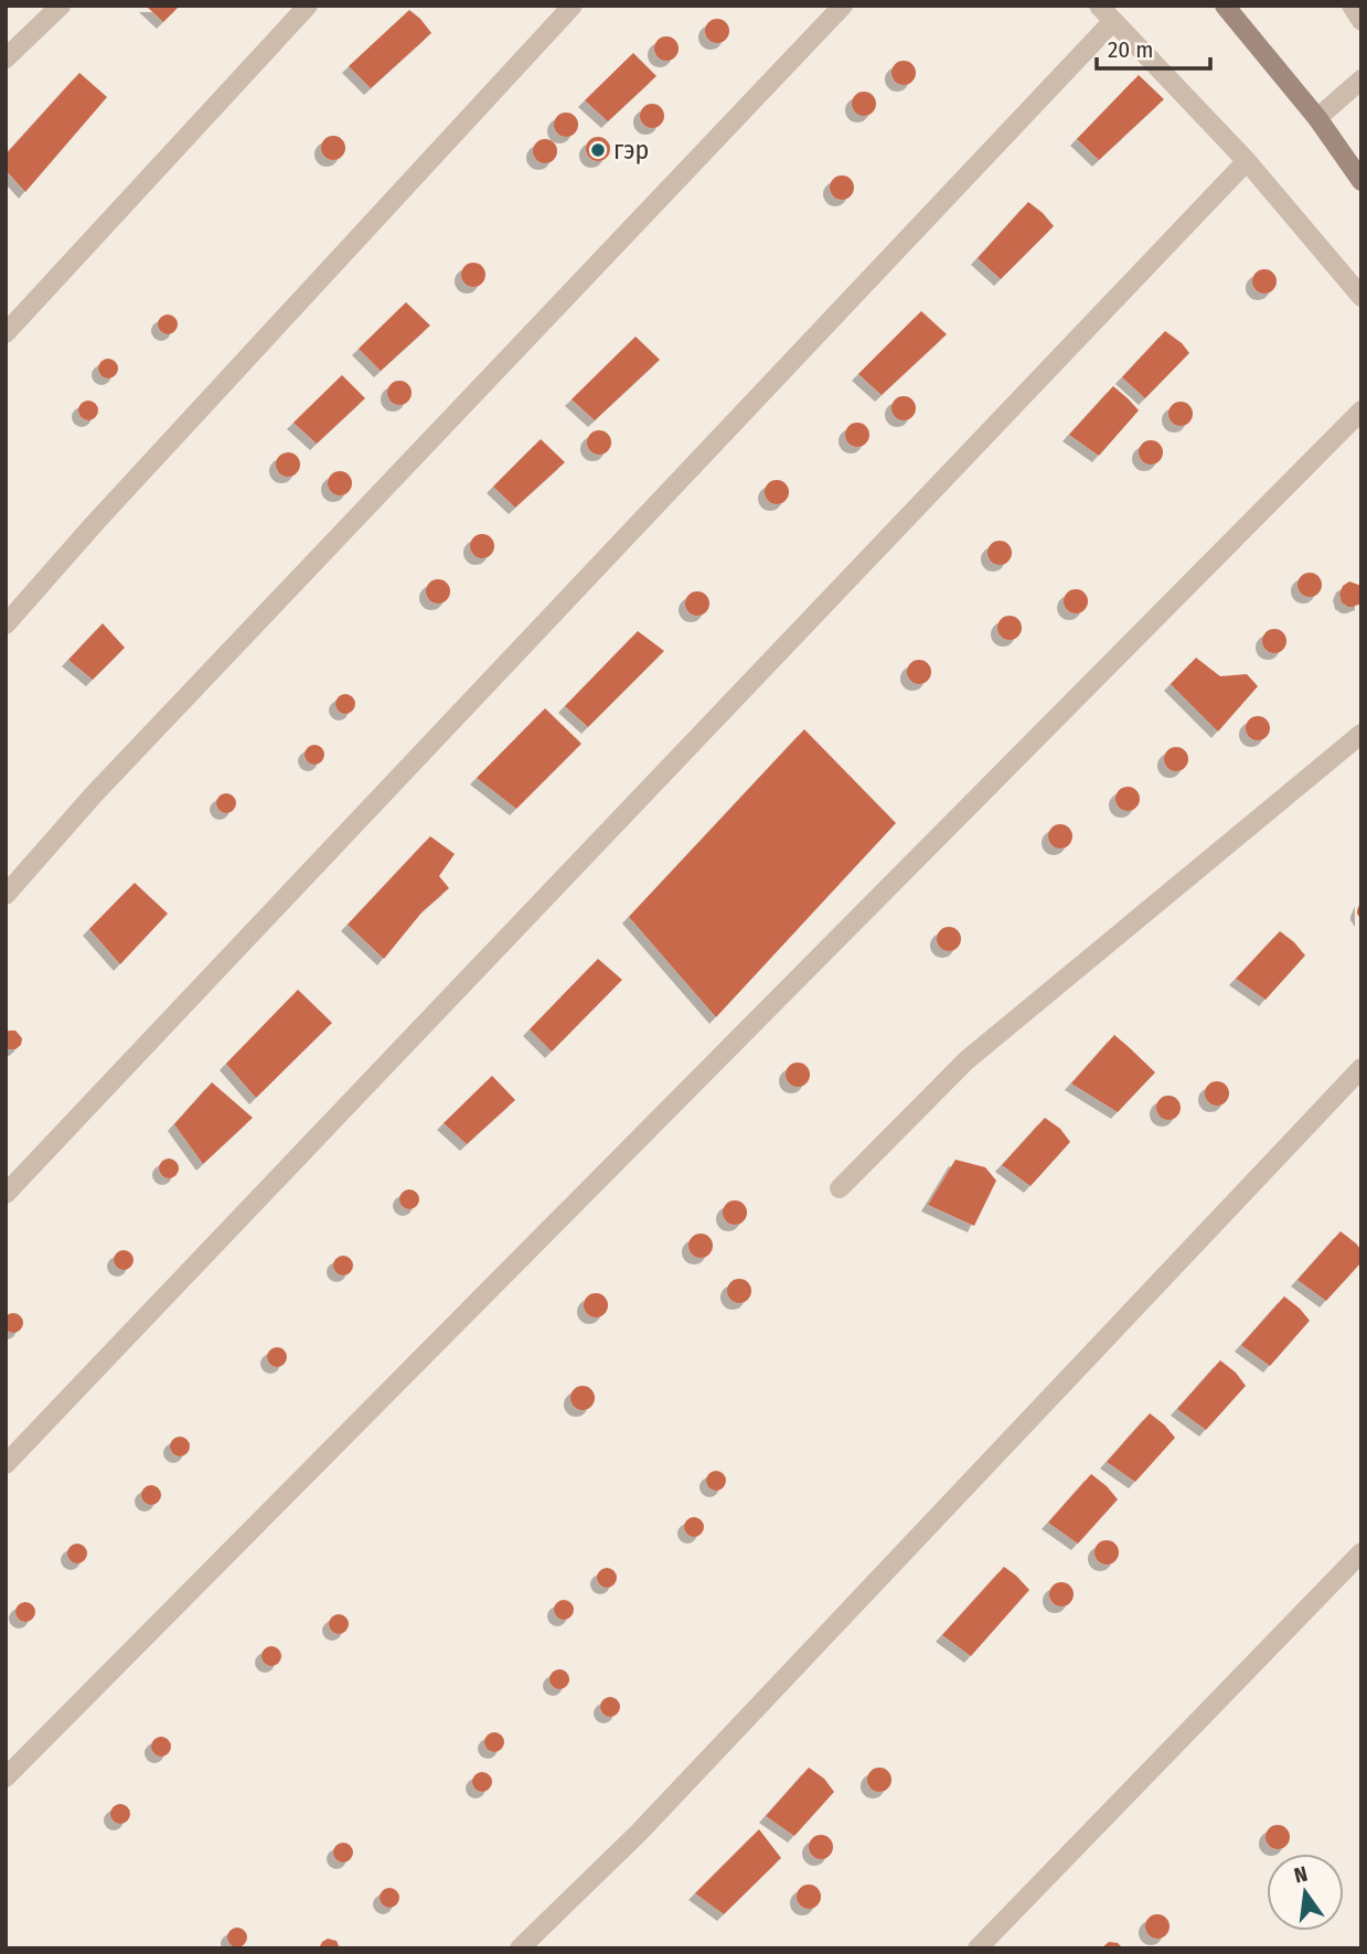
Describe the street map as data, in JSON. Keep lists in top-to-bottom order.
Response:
{
  "places": ["гэр"],
  "scale_bar": "20 m",
  "north": "top"
}
